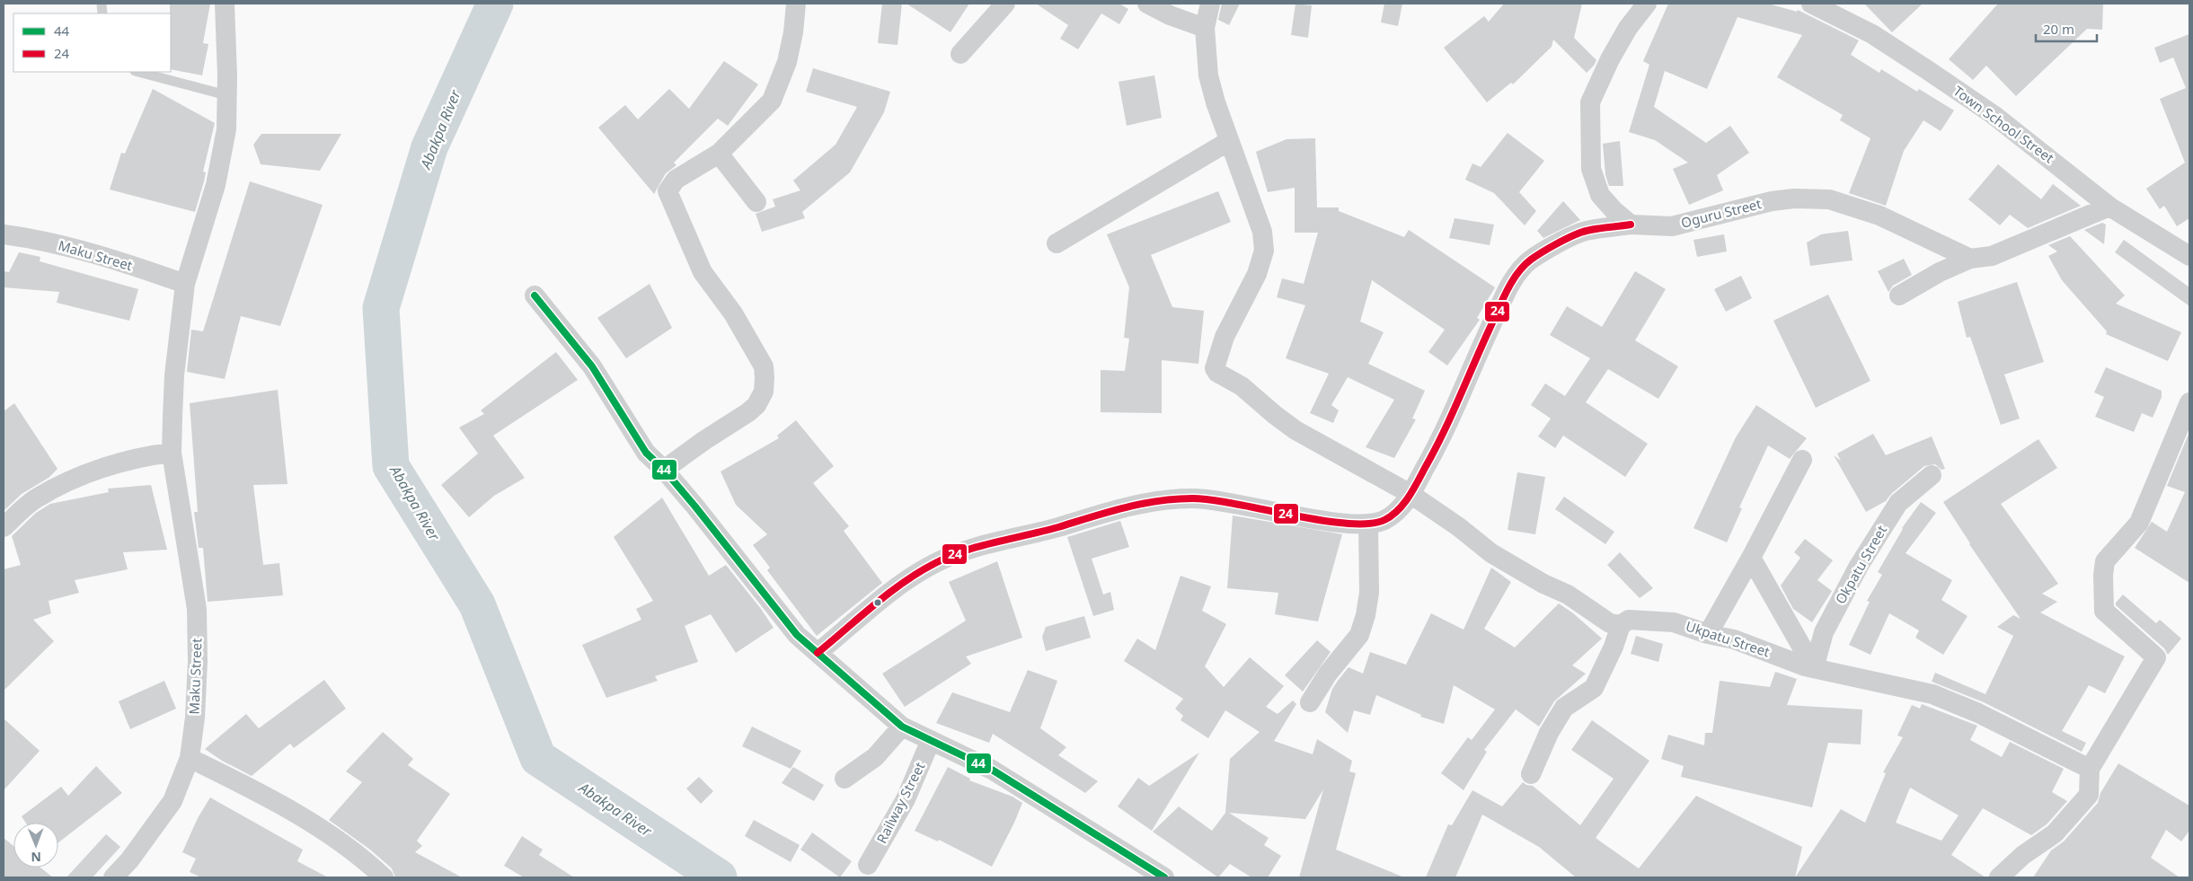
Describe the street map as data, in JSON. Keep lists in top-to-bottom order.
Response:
{
  "streets": {
    "street": [
      "Town School Street",
      "Oguru Street",
      "Maku Street",
      "Okpatu Street",
      "Ukpatu Street",
      "Railway Street"
    ]
  },
  "crossings": [
    ["Okpatu Street", "Ukpatu Street"]
  ],
  "water": ["Abakpa River"],
  "lines": ["transit line 24", "transit line 44"],
  "legend": ["44", "24"],
  "scale_bar": "20 m",
  "north": "bottom"
}
